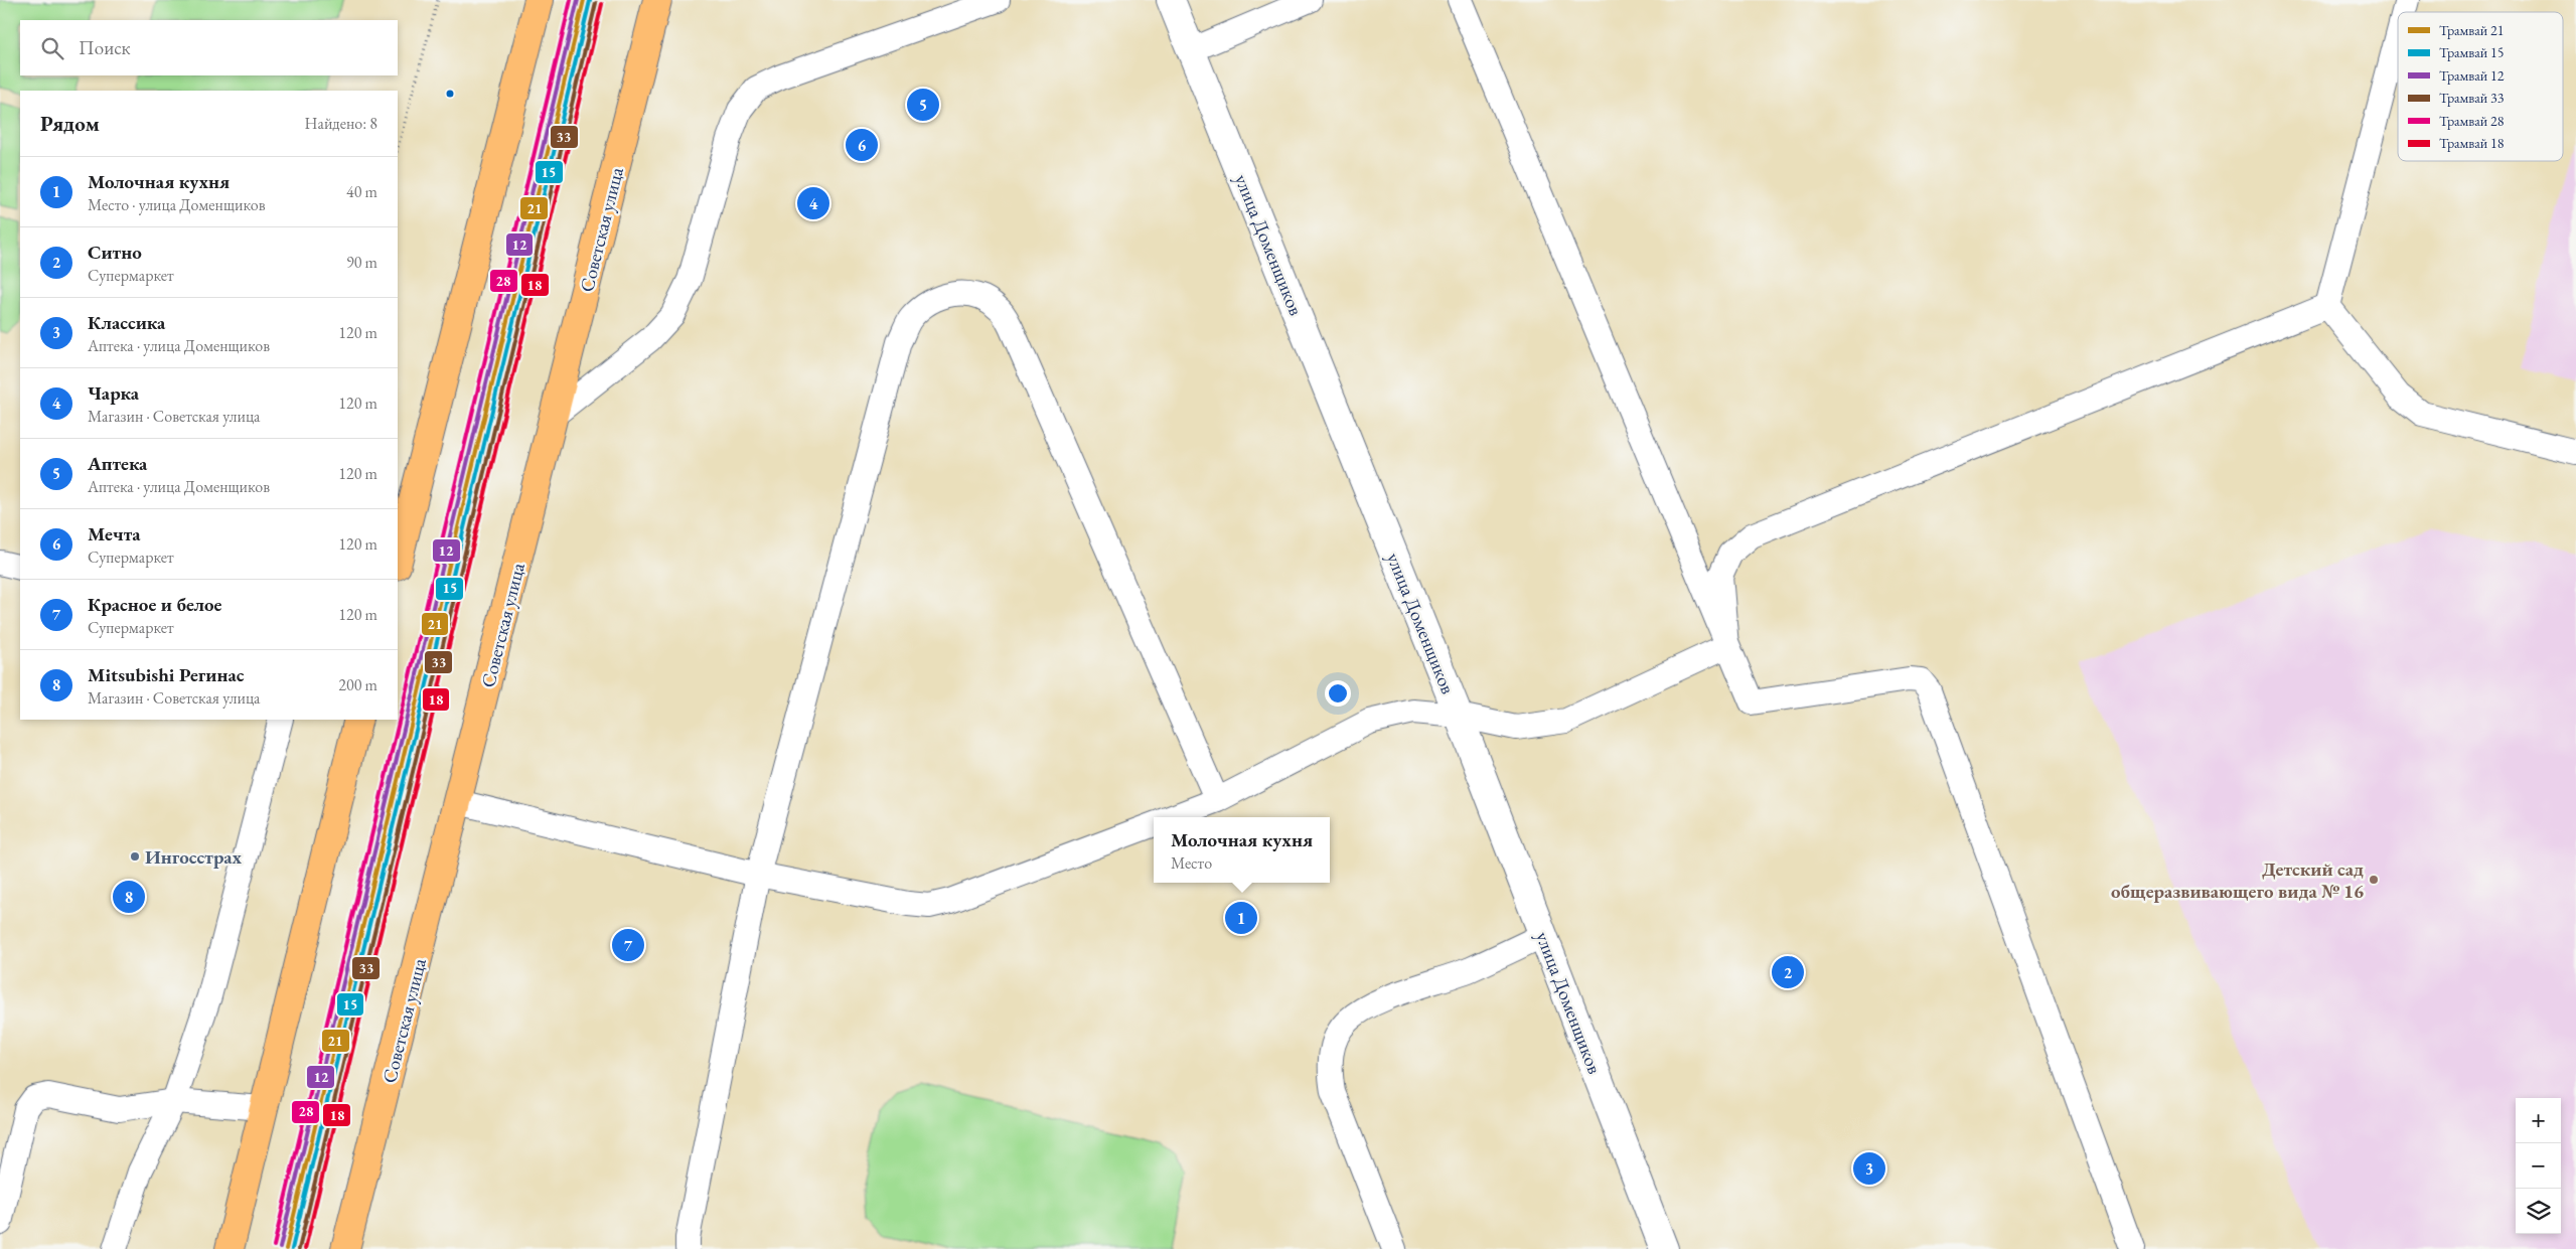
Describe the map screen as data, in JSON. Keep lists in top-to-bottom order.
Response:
{
  "streets": {
    "main road": ["Советская улица"],
    "street": ["улица Доменщиков"]
  },
  "places": ["Ингосстрах", "Детский сад общеразвивающего вида № 16"],
  "lines": [
    "tram line 21",
    "tram line 12",
    "tram line 28",
    "tram line 15",
    "tram line 33",
    "tram line 18"
  ],
  "legend": [
    "Трамвай 21",
    "Трамвай 15",
    "Трамвай 12",
    "Трамвай 33",
    "Трамвай 28",
    "Трамвай 18"
  ],
  "page": {
    "search": "Поиск",
    "pins": [
      "5",
      "6",
      "4",
      "8",
      "1",
      "7",
      "2",
      "3"
    ],
    "heading": ["Рядом", "Найдено: 8"],
    "list": [
      {
        "mark": "1",
        "name": "Молочная кухня",
        "note": "Место · улица Доменщиков",
        "value": "40 m"
      },
      {
        "mark": "2",
        "name": "Ситно",
        "note": "Супермаркет",
        "value": "90 m"
      },
      {
        "mark": "3",
        "name": "Классика",
        "note": "Аптека · улица Доменщиков",
        "value": "120 m"
      },
      {
        "mark": "4",
        "name": "Чарка",
        "note": "Магазин · Советская улица",
        "value": "120 m"
      },
      {
        "mark": "5",
        "name": "Аптека",
        "note": "Аптека · улица Доменщиков",
        "value": "120 m"
      },
      {
        "mark": "6",
        "name": "Мечта",
        "note": "Супермаркет",
        "value": "120 m"
      },
      {
        "mark": "7",
        "name": "Красное и белое",
        "note": "Супермаркет",
        "value": "120 m"
      },
      {
        "mark": "8",
        "name": "Mitsubishi Регинас",
        "note": "Магазин · Советская улица",
        "value": "200 m"
      }
    ],
    "popup": ["Молочная кухня", "Место"],
    "map_buttons": ["+", "−"]
  }
}
